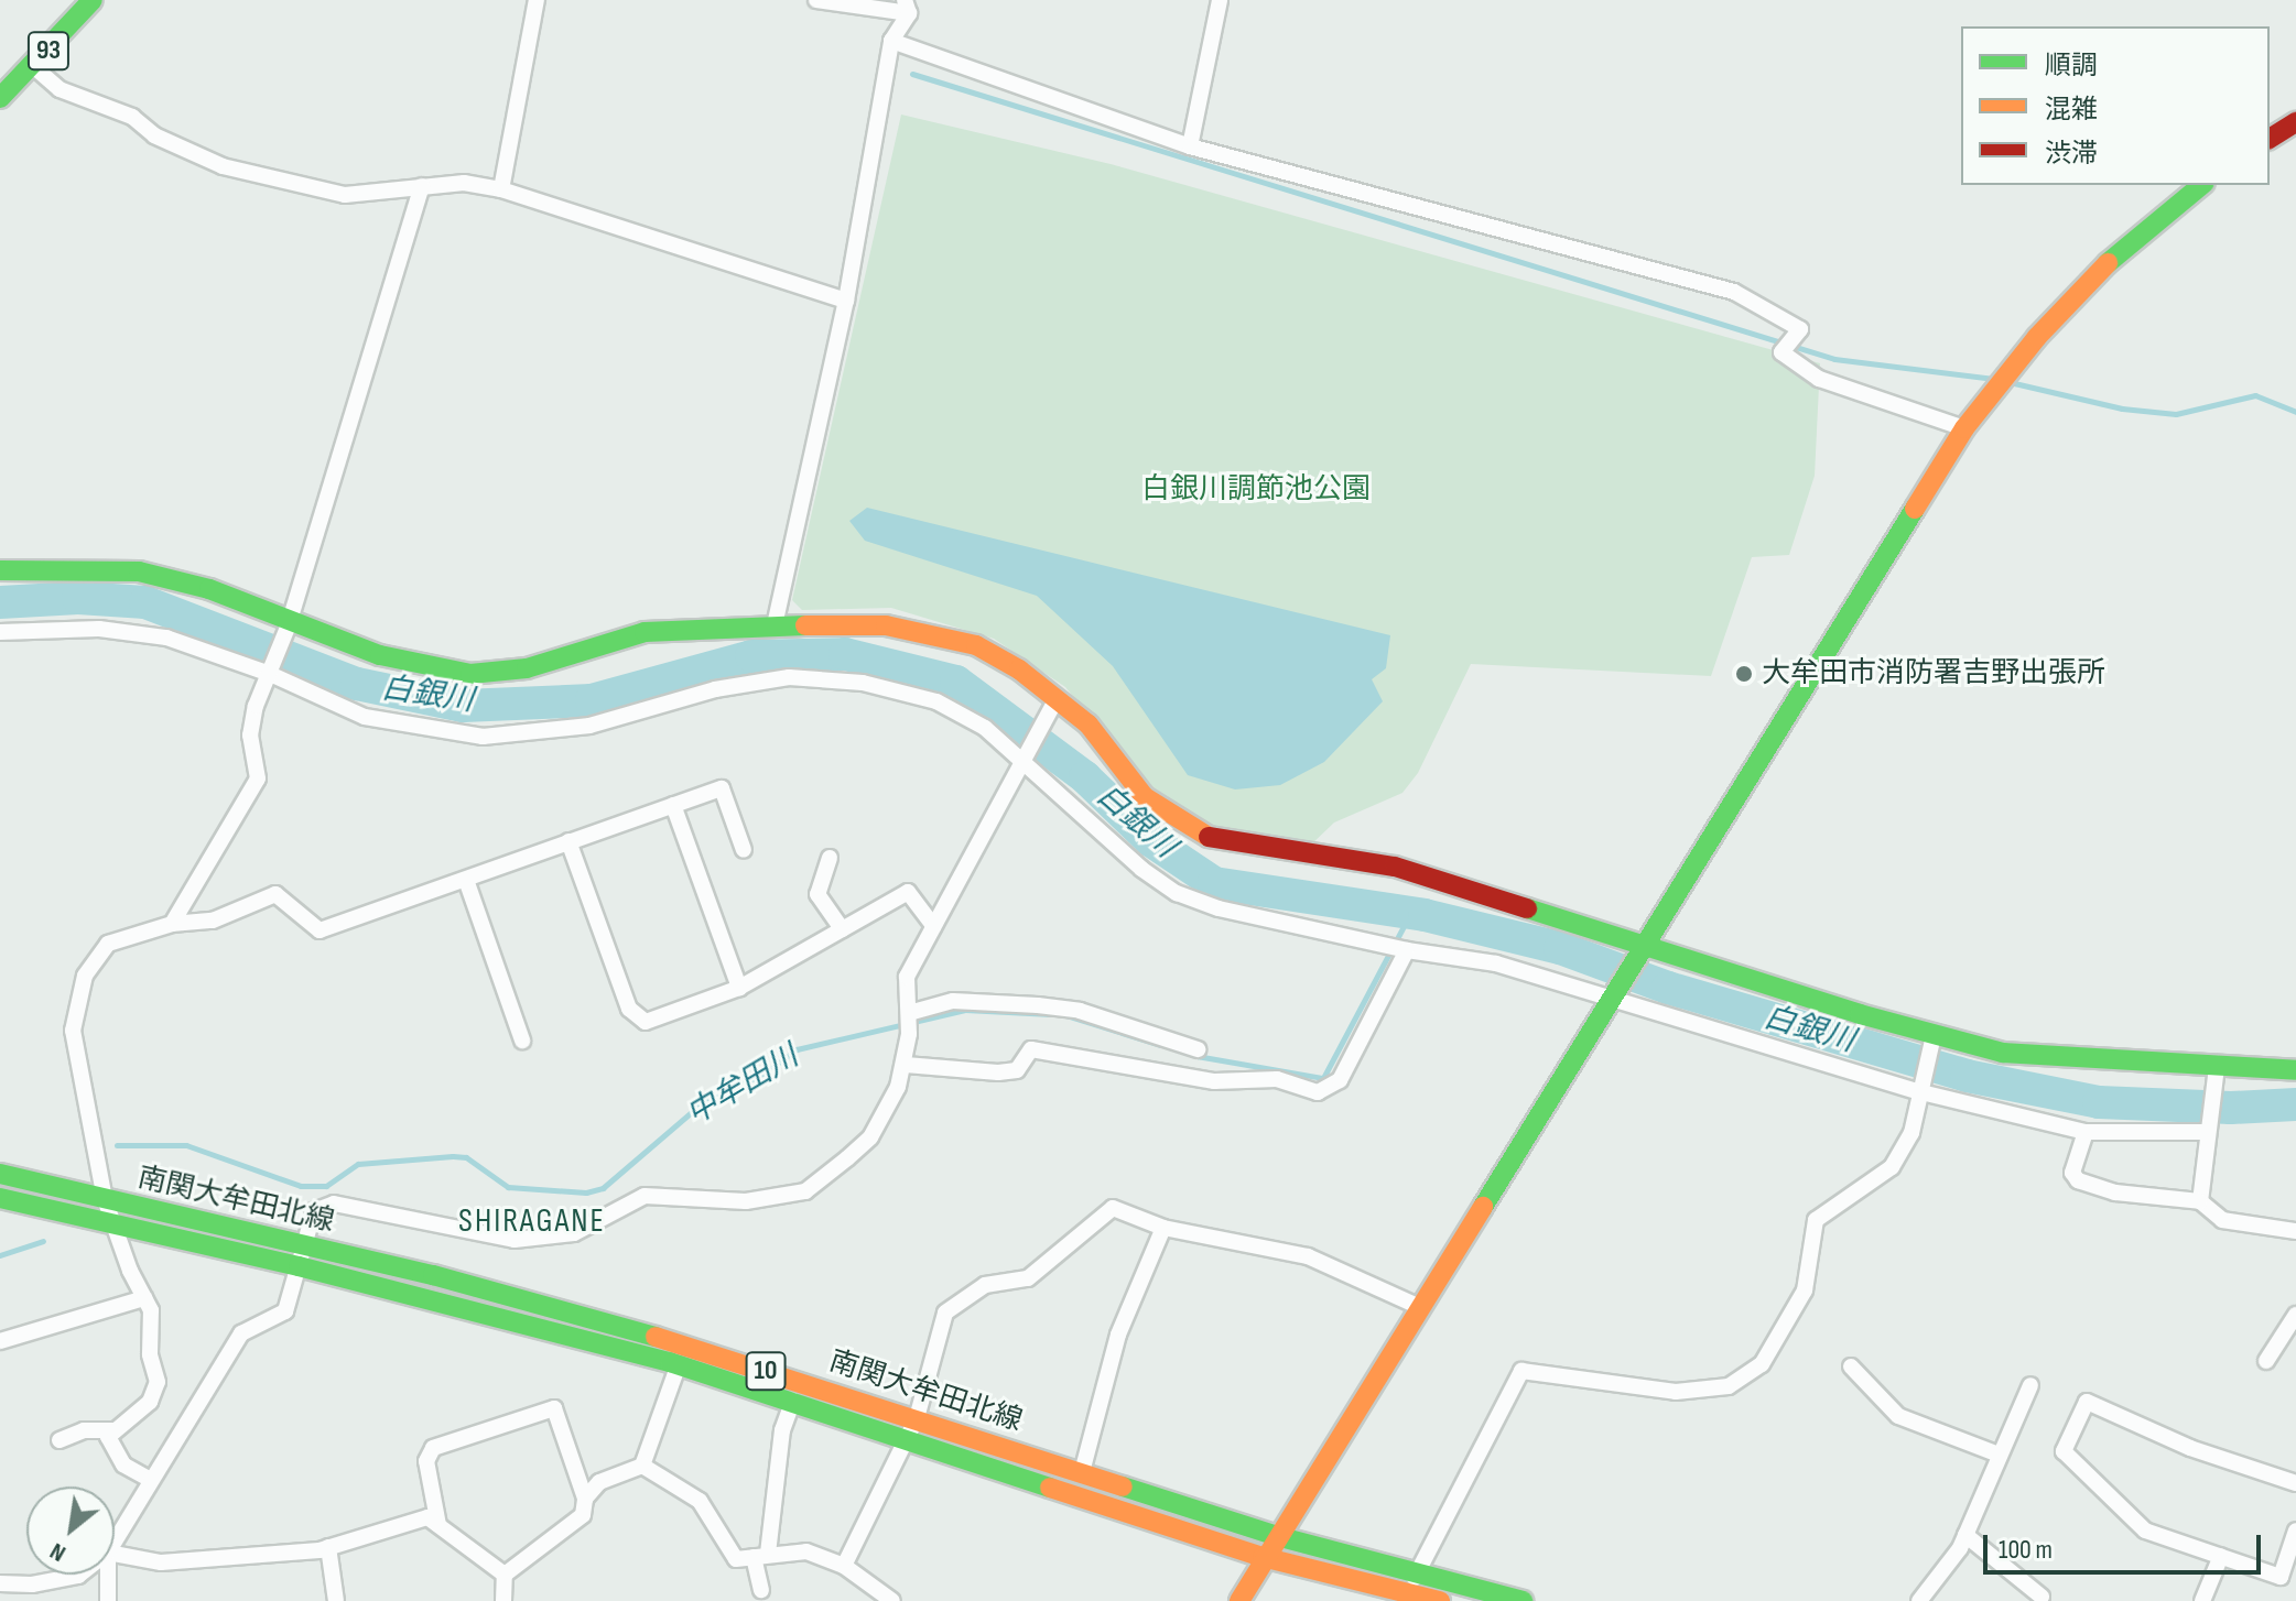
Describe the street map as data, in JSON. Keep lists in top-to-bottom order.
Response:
{
  "streets": {
    "street": ["93", "南関大牟田北線", "10"]
  },
  "districts": ["SHIRAGANE"],
  "water": ["白銀川", "中牟田川"],
  "parks": ["白銀川調節池公園"],
  "places": ["大牟田市消防署吉野出張所"],
  "legend": ["順調", "混雑", "渋滞"],
  "scale_bar": "100 m",
  "north": "bottom left"
}
